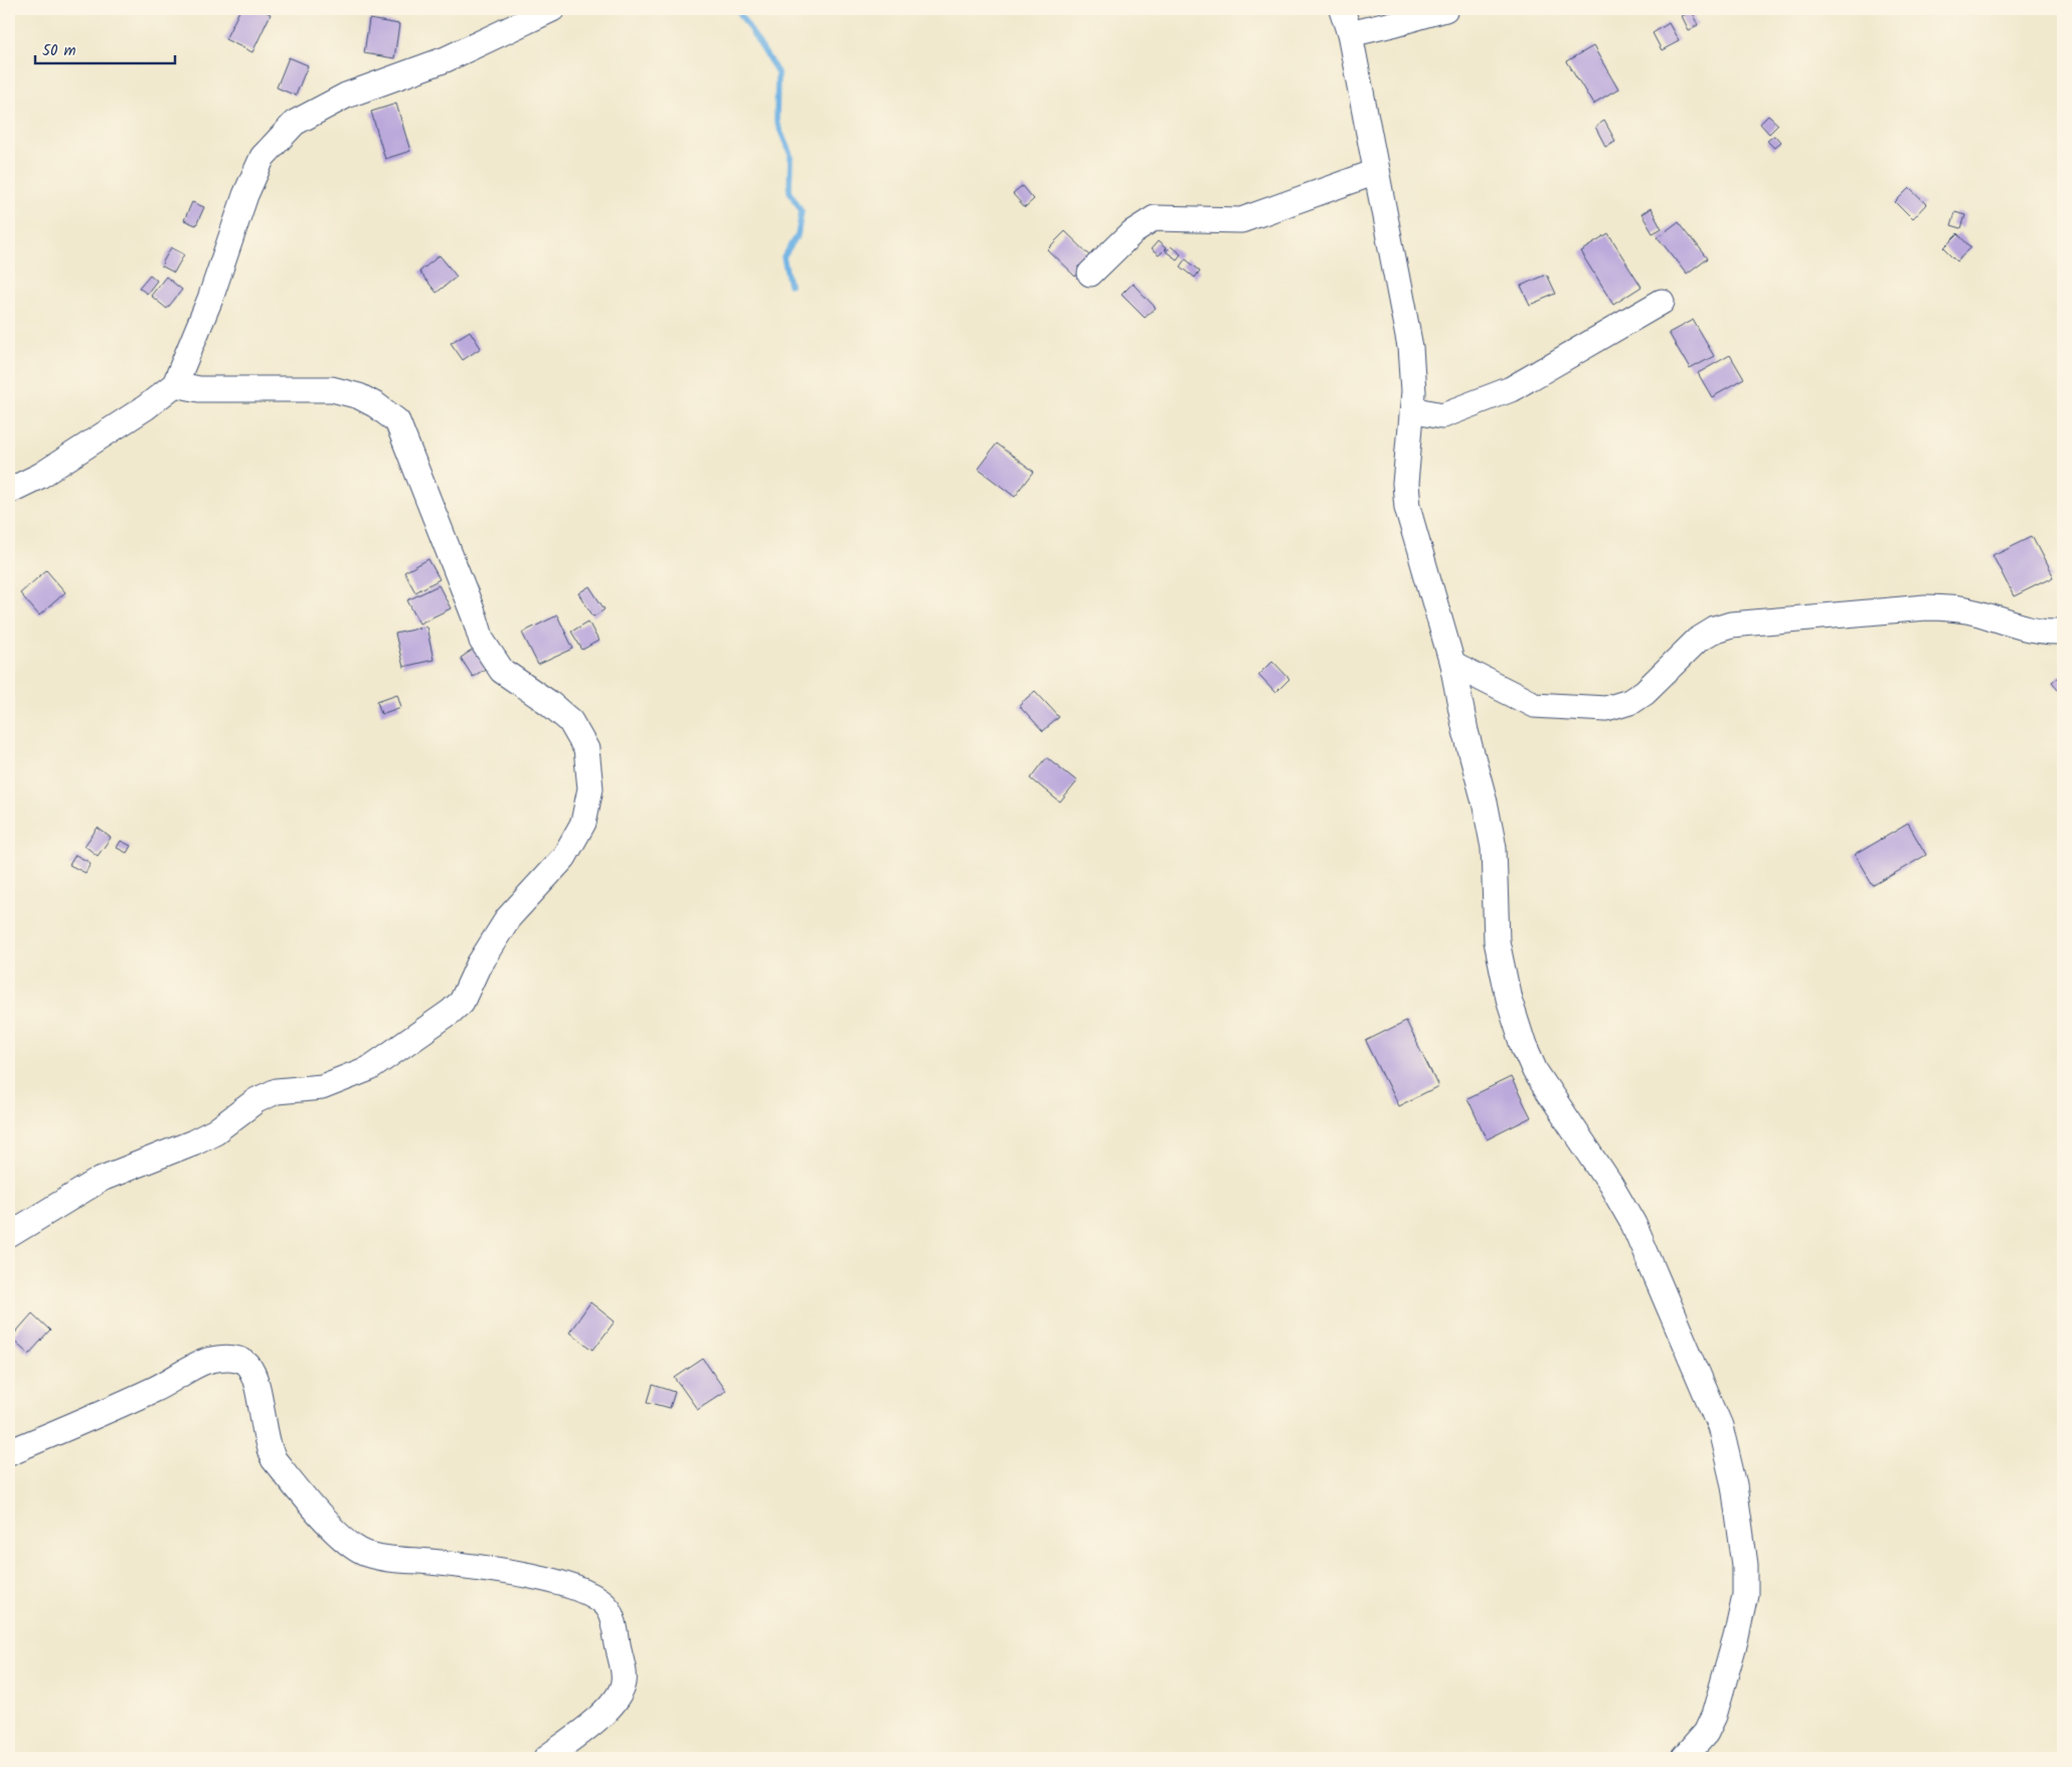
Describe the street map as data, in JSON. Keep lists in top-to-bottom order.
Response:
{
  "scale_bar": "50 m"
}
